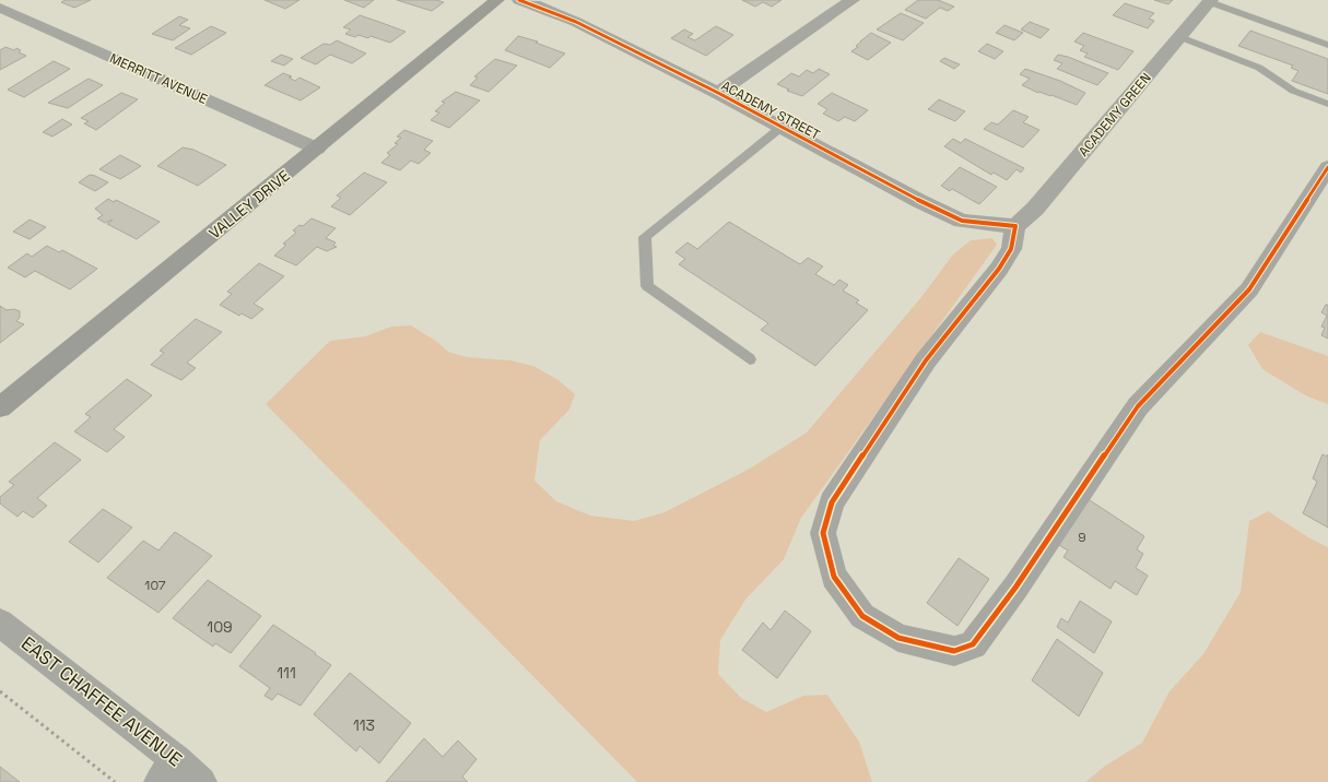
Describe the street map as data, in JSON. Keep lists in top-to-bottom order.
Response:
{
  "streets": {
    "main road": ["VALLEY DRIVE"],
    "street": [
      "MERRITT AVENUE",
      "ACADEMY STREET",
      "ACADEMY GREEN",
      "EAST CHAFFEE AVENUE"
    ]
  },
  "crossings": [
    ["MERRITT AVENUE", "VALLEY DRIVE"],
    ["ACADEMY STREET", "ACADEMY GREEN"]
  ],
  "house_numbers": [
    "9",
    "107",
    "109",
    "111",
    "113"
  ]
}
